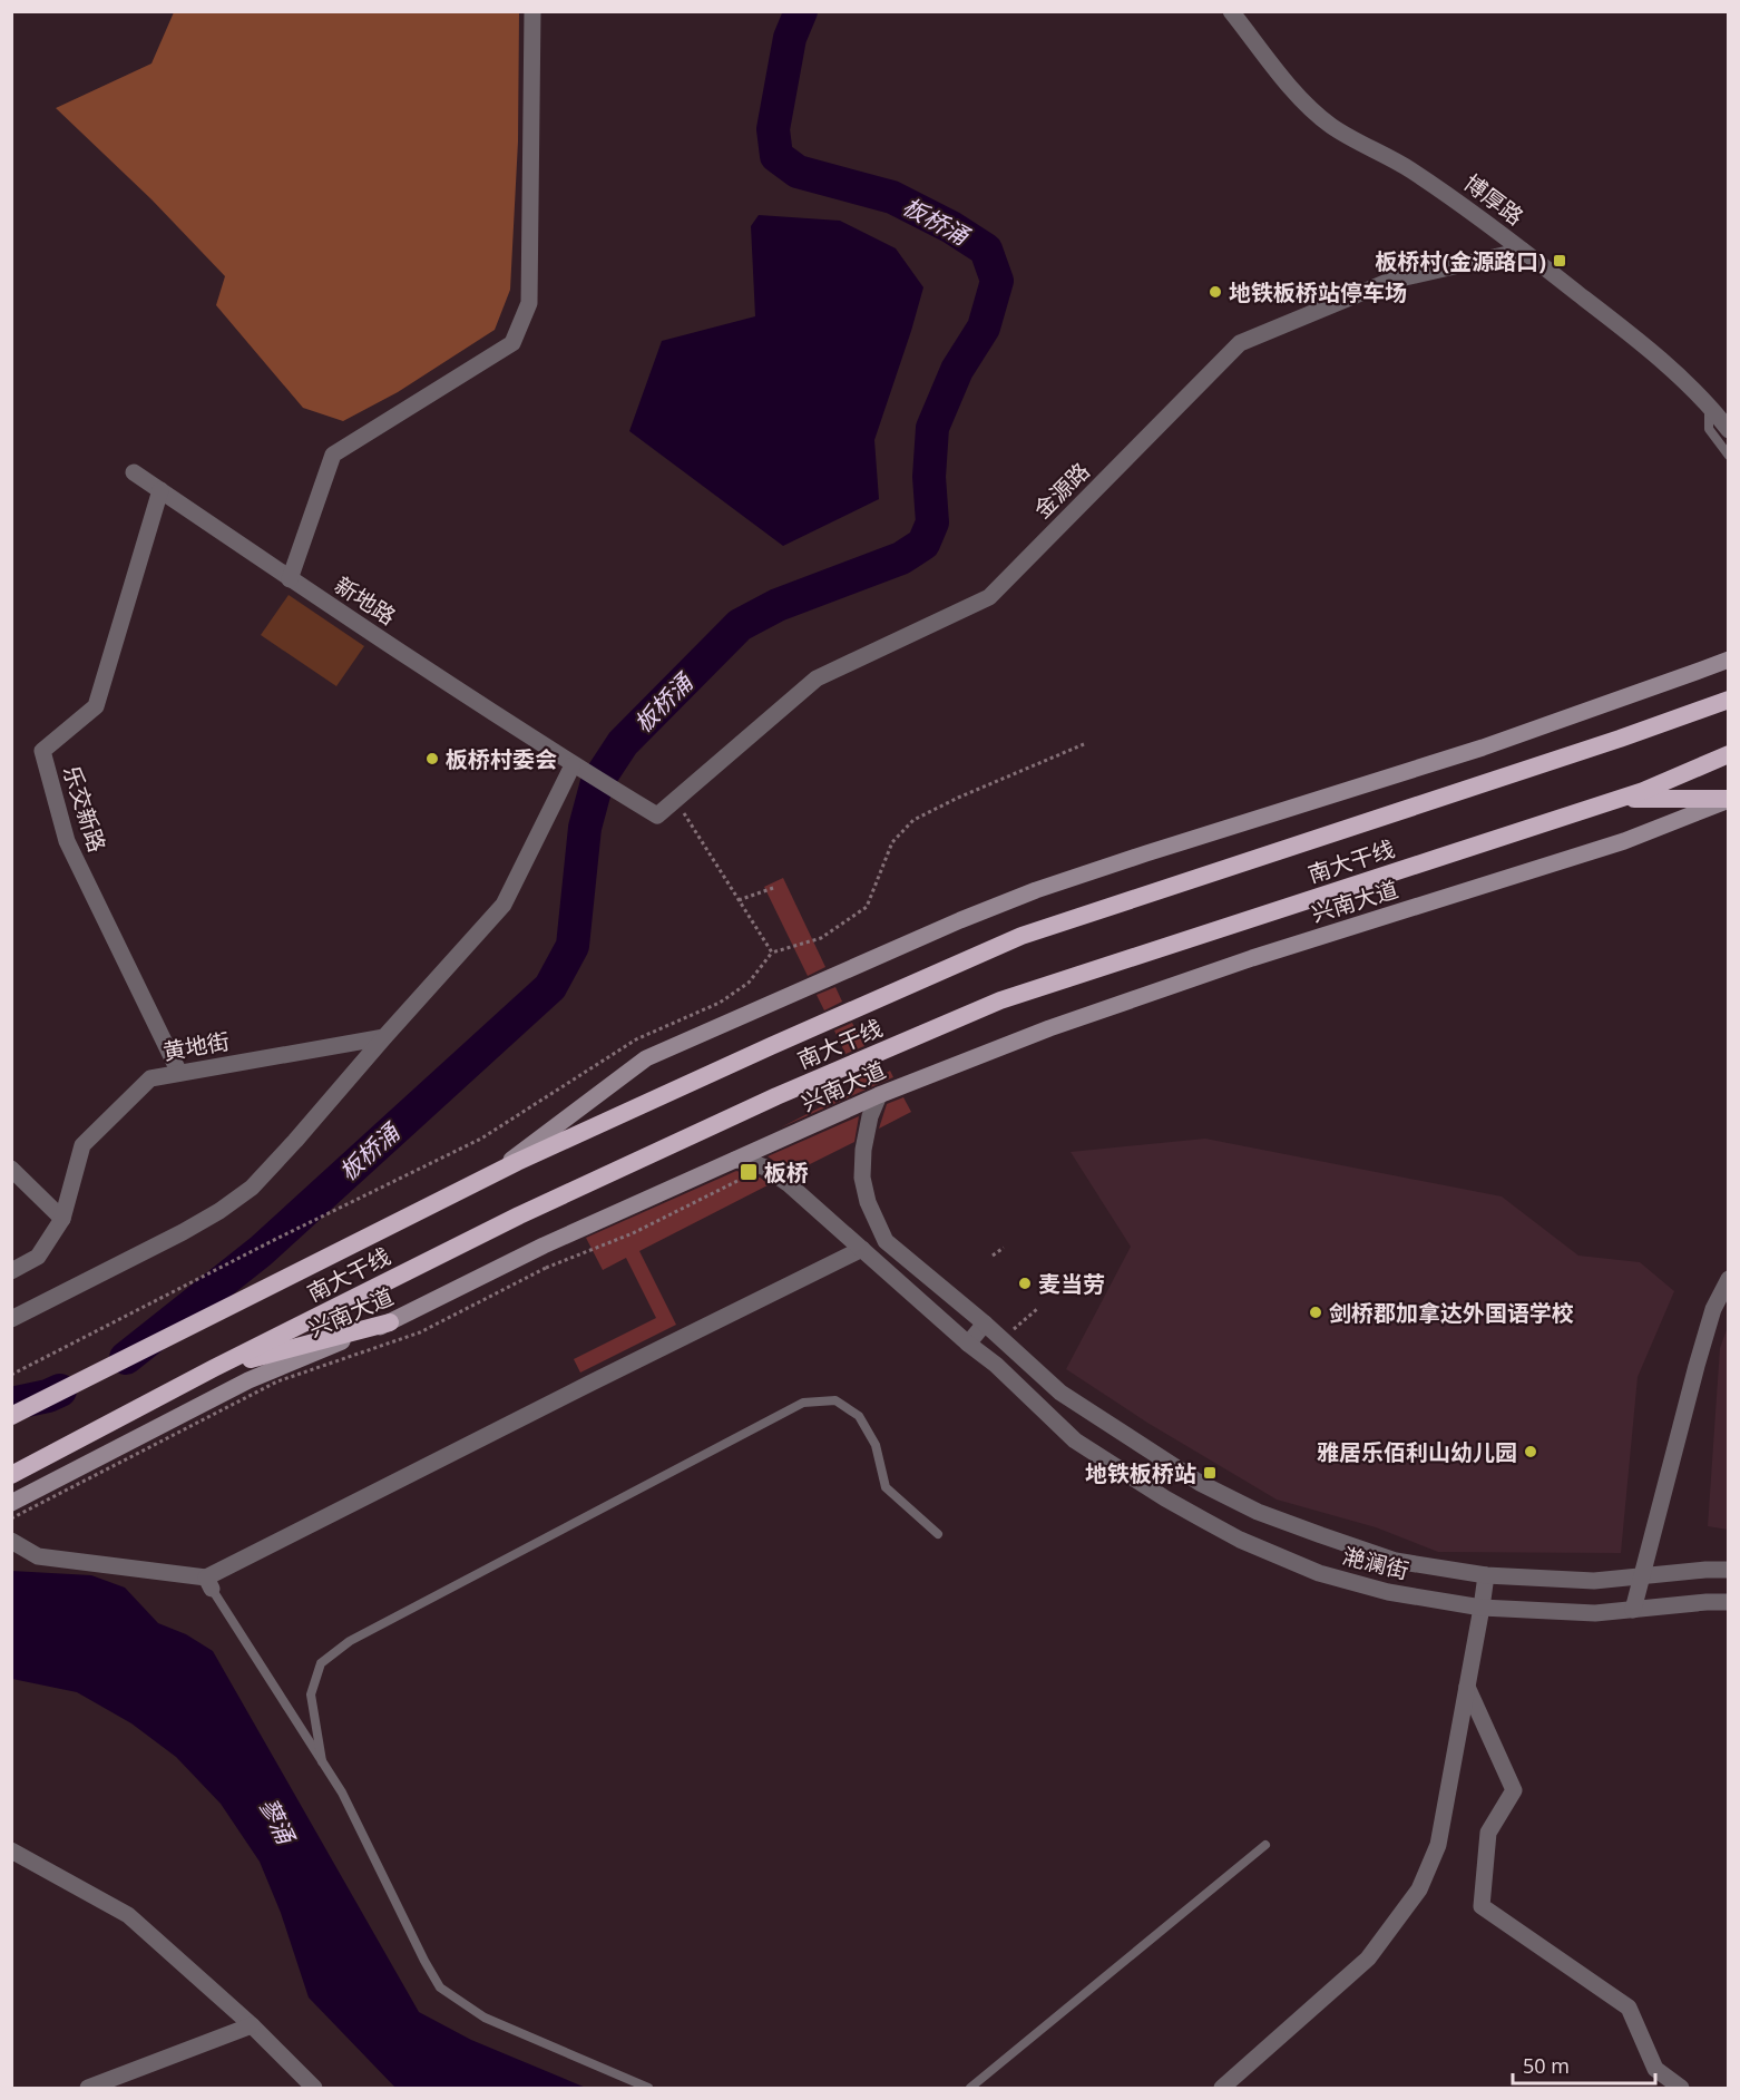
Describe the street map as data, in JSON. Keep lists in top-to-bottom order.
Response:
{
  "streets": {
    "highway": ["南大干线"],
    "main road": ["兴南大道"],
    "street": [
      "博厚路",
      "金源路",
      "新地路",
      "乐交新路",
      "黄地街",
      "滟澜街"
    ]
  },
  "crossings": [
    ["博厚路", "金源路"],
    ["金源路", "新地路"],
    ["新地路", "乐交新路"],
    ["乐交新路", "黄地街"],
    ["兴南大道", "滟澜街"]
  ],
  "water": ["板桥涌", "蓼涌"],
  "places": {
    "transit": ["板桥村(金源路口)", "板桥", "地铁板桥站"],
    "other": [
      "地铁板桥站停车场",
      "板桥村委会",
      "麦当劳",
      "剑桥郡加拿达外国语学校",
      "雅居乐佰利山幼儿园"
    ]
  },
  "scale_bar": "50 m"
}
